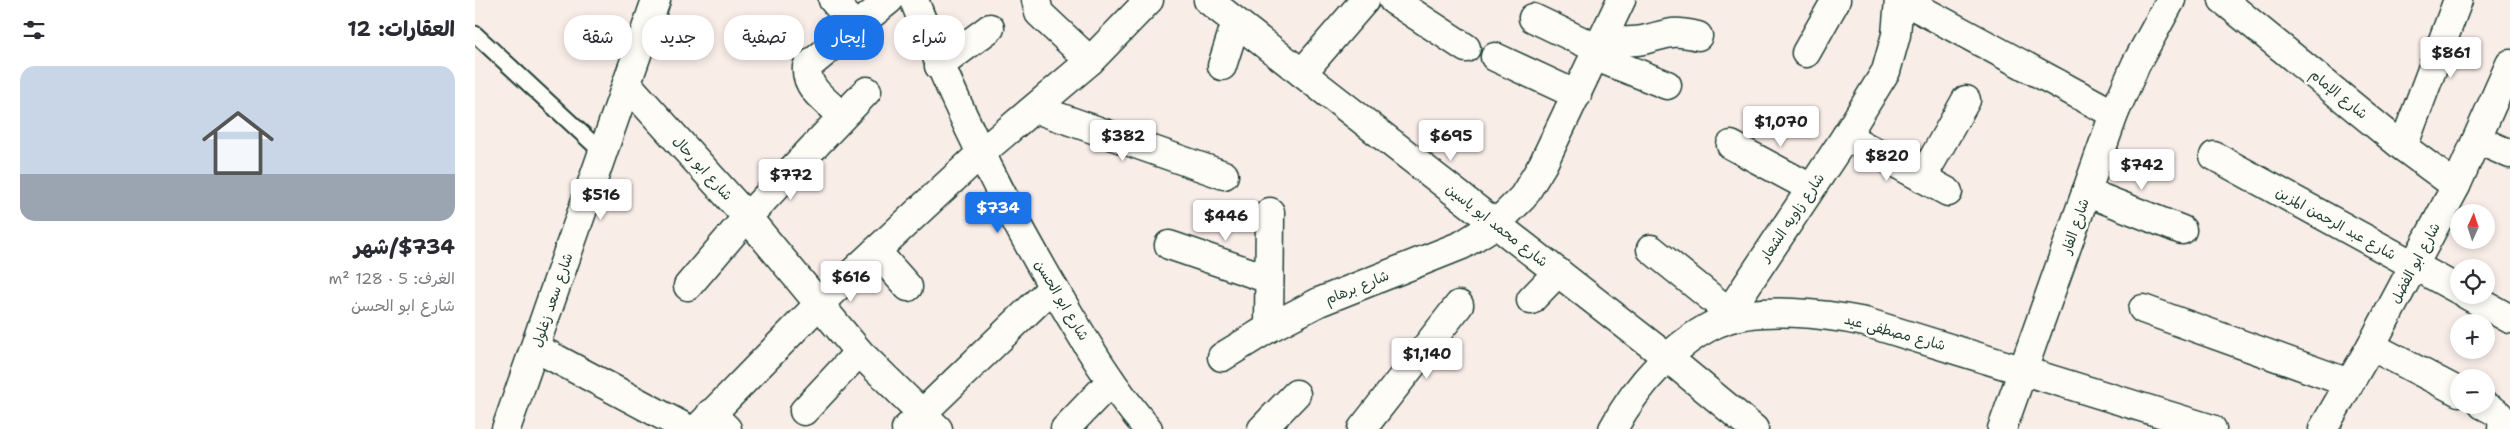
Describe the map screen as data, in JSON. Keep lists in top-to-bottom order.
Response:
{
  "streets": {
    "street": [
      "شارع الإمام",
      "شارع ابو رحال",
      "شارع زاويه الشعار",
      "شارع عبد الرحمن المزين",
      "شارع محمد ابو ياسين",
      "شارع الفار",
      "شارع ابو الفضل",
      "شارع برهام",
      "شارع سعد زغلول",
      "شارع ابو الحسن",
      "شارع مصطفى عيد"
    ]
  },
  "crossings": [
    ["شارع الإمام", "شارع ابو الفضل"],
    ["شارع ابو رحال", "شارع سعد زغلول"],
    ["شارع زاويه الشعار", "شارع مصطفى عيد"],
    ["شارع عبد الرحمن المزين", "شارع ابو الفضل"],
    ["شارع محمد ابو ياسين", "شارع برهام"],
    ["شارع محمد ابو ياسين", "شارع مصطفى عيد"],
    ["شارع الفار", "شارع مصطفى عيد"]
  ],
  "north": "top",
  "page": {
    "heading": "العقارات: 12",
    "chip": [
      "شراء",
      "إيجار",
      "تصفية",
      "جديد",
      "شقة"
    ],
    "price": [
      "$861",
      "$1,070",
      "$382",
      "$695",
      "$820",
      "$742",
      "$772",
      "$516",
      "$734",
      "$446",
      "$616",
      "$1,140"
    ],
    "list": [
      {
        "name": "$734/شهر",
        "note": "الغرف: 5 · 128 m² · شارع ابو الحسن"
      }
    ],
    "map_buttons": ["+", "−"]
  }
}
